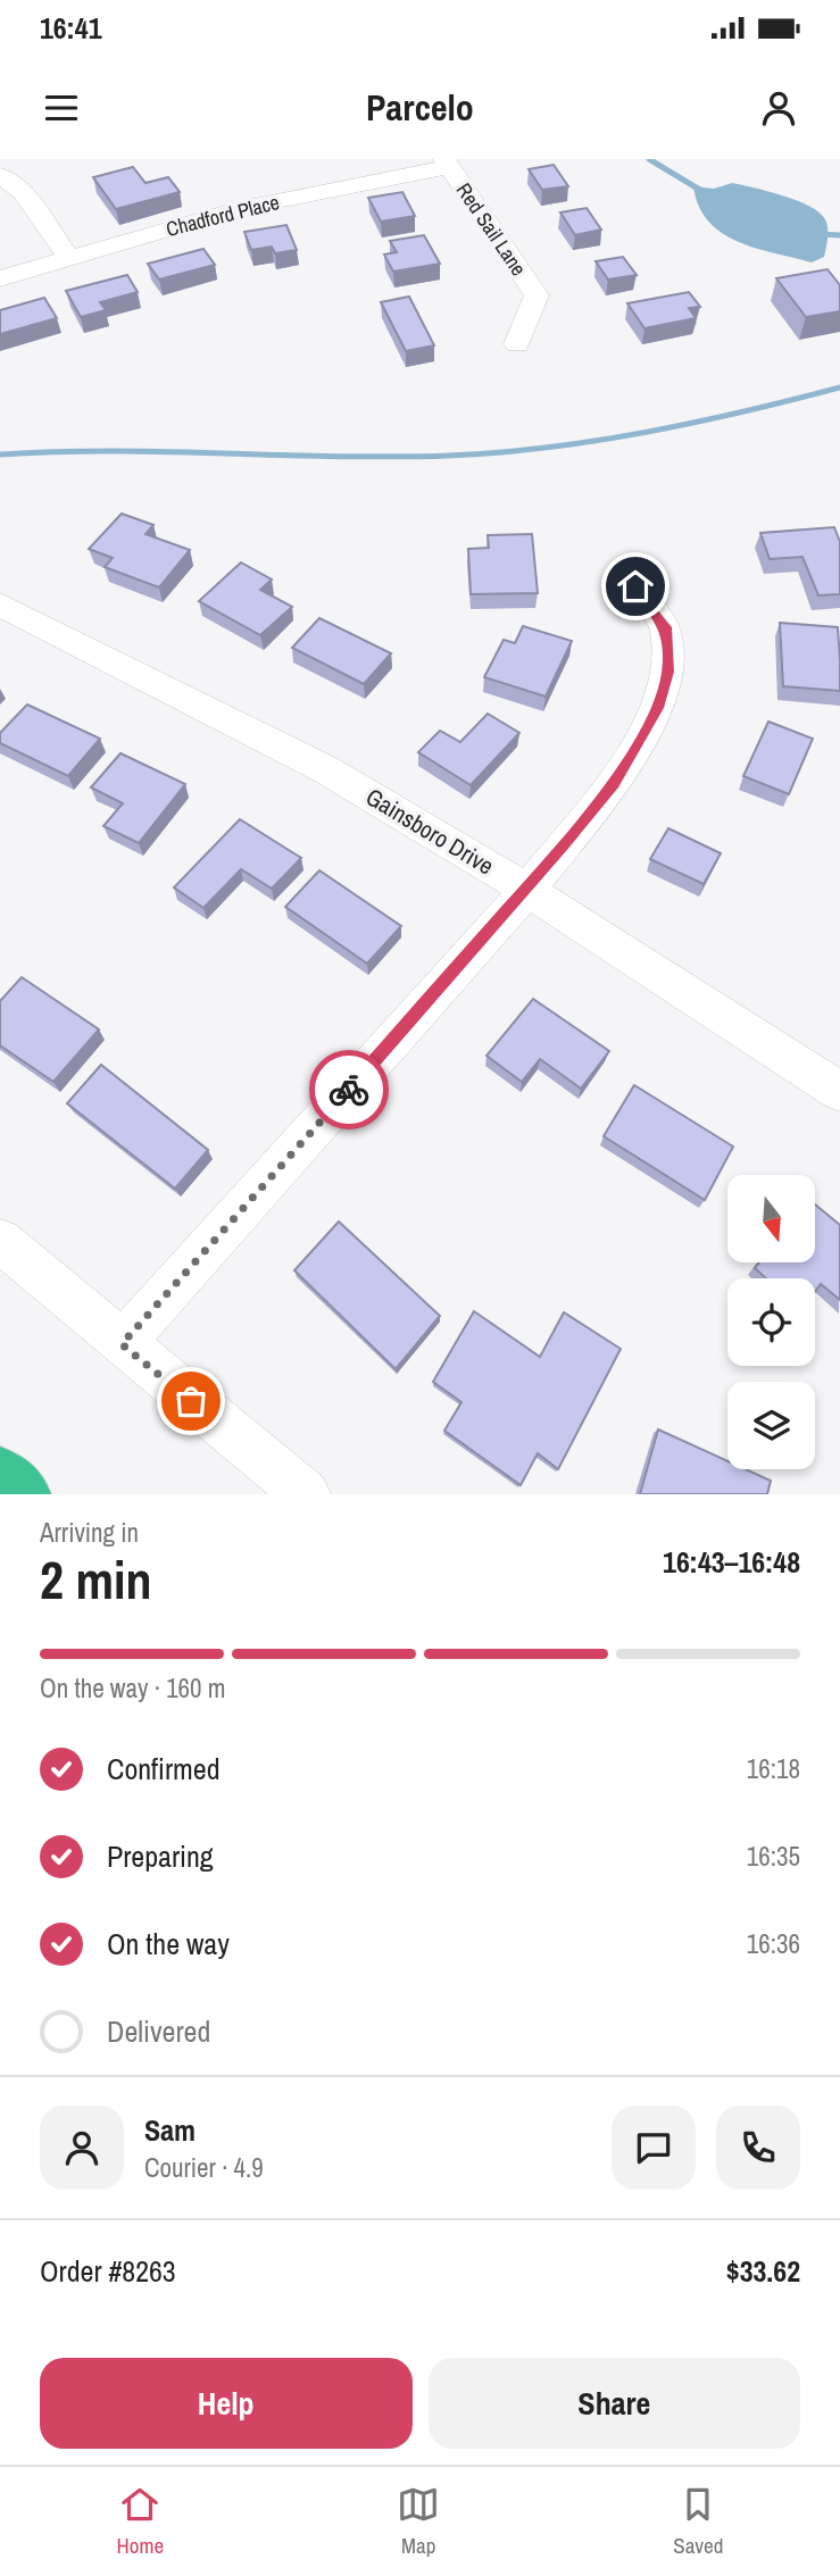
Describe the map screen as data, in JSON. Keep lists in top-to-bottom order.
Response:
{
  "streets": {
    "street": ["Chadford Place", "Red Sail Lane", "Gainsboro Drive"]
  },
  "crossings": [
    ["Chadford Place", "Red Sail Lane"]
  ],
  "north": "bottom",
  "page": {
    "status": "16:41",
    "header": "Parcelo",
    "heading": ["2 min", "Arriving in", "16:43–16:48"],
    "panel": [
      "Sam",
      "Courier · 4.9",
      "Order #8263",
      "$33.62"
    ],
    "bar": "On the way · 160 m",
    "list": [
      ["Confirmed", "16:18"],
      ["Preparing", "16:35"],
      ["On the way", "16:36"],
      "Delivered"
    ],
    "buttons": ["Help", "Share"],
    "tabs": ["Home", "Map", "Saved"]
  }
}
